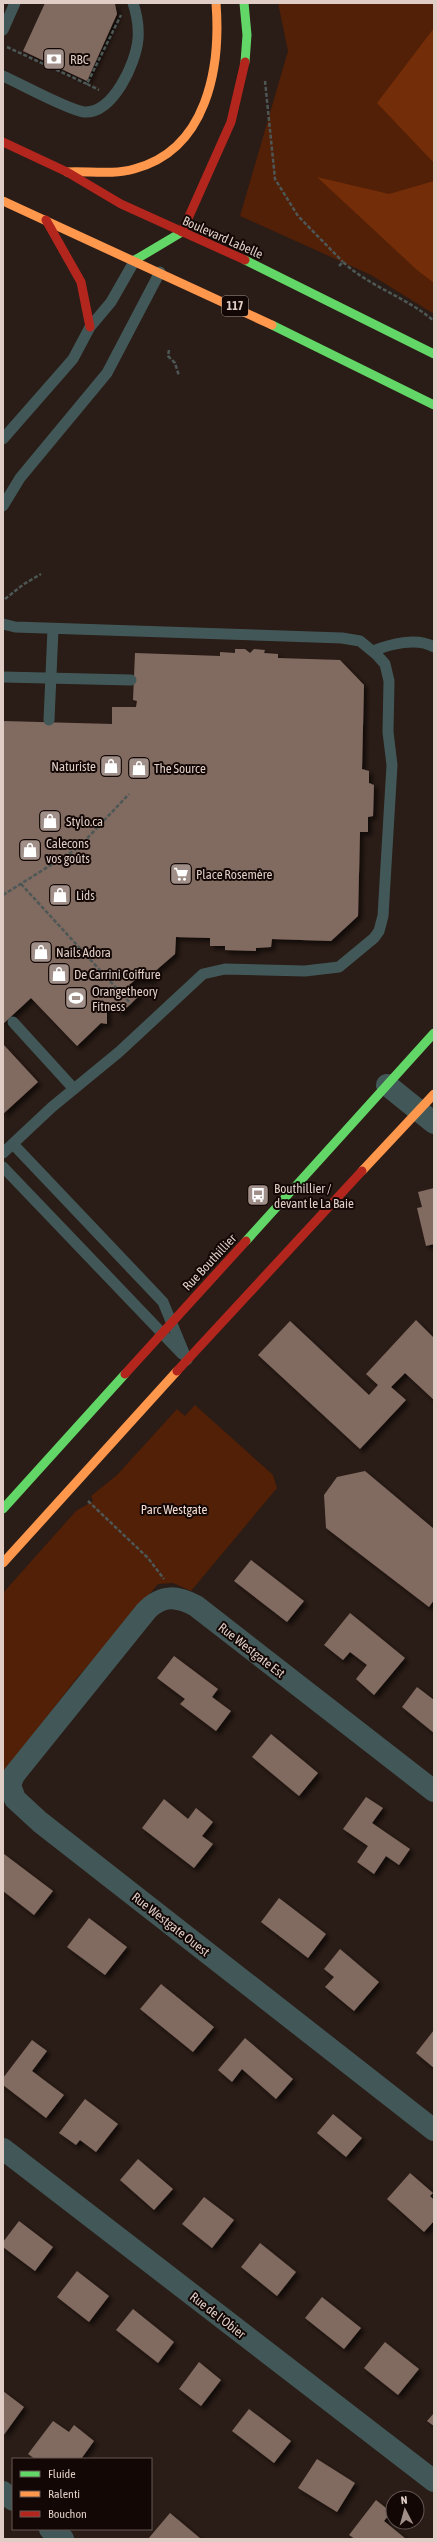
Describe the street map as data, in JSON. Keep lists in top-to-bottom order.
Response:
{
  "streets": {
    "main road": ["Boulevard Labelle", "117", "Rue Bouthillier"],
    "street": ["Rue Westgate Est", "Rue Westgate Ouest", "Rue de l'Obier"]
  },
  "crossings": [
    ["Rue Westgate Est", "Rue Westgate Ouest"]
  ],
  "parks": ["Parc Westgate"],
  "places": {
    "bank": ["RBC"],
    "shop": [
      "Naturiste",
      "The Source",
      "Stylo.ca",
      "Calecons vos goûts",
      "Lids",
      "Nails Adora",
      "De Carrini Coiffure"
    ],
    "supermarket": ["Place Rosemère"],
    "sports": ["Orangetheory Fitness"],
    "bus stop": ["Bouthillier / devant le La Baie"]
  },
  "legend": ["Fluide", "Ralenti", "Bouchon"],
  "north": "top"
}
